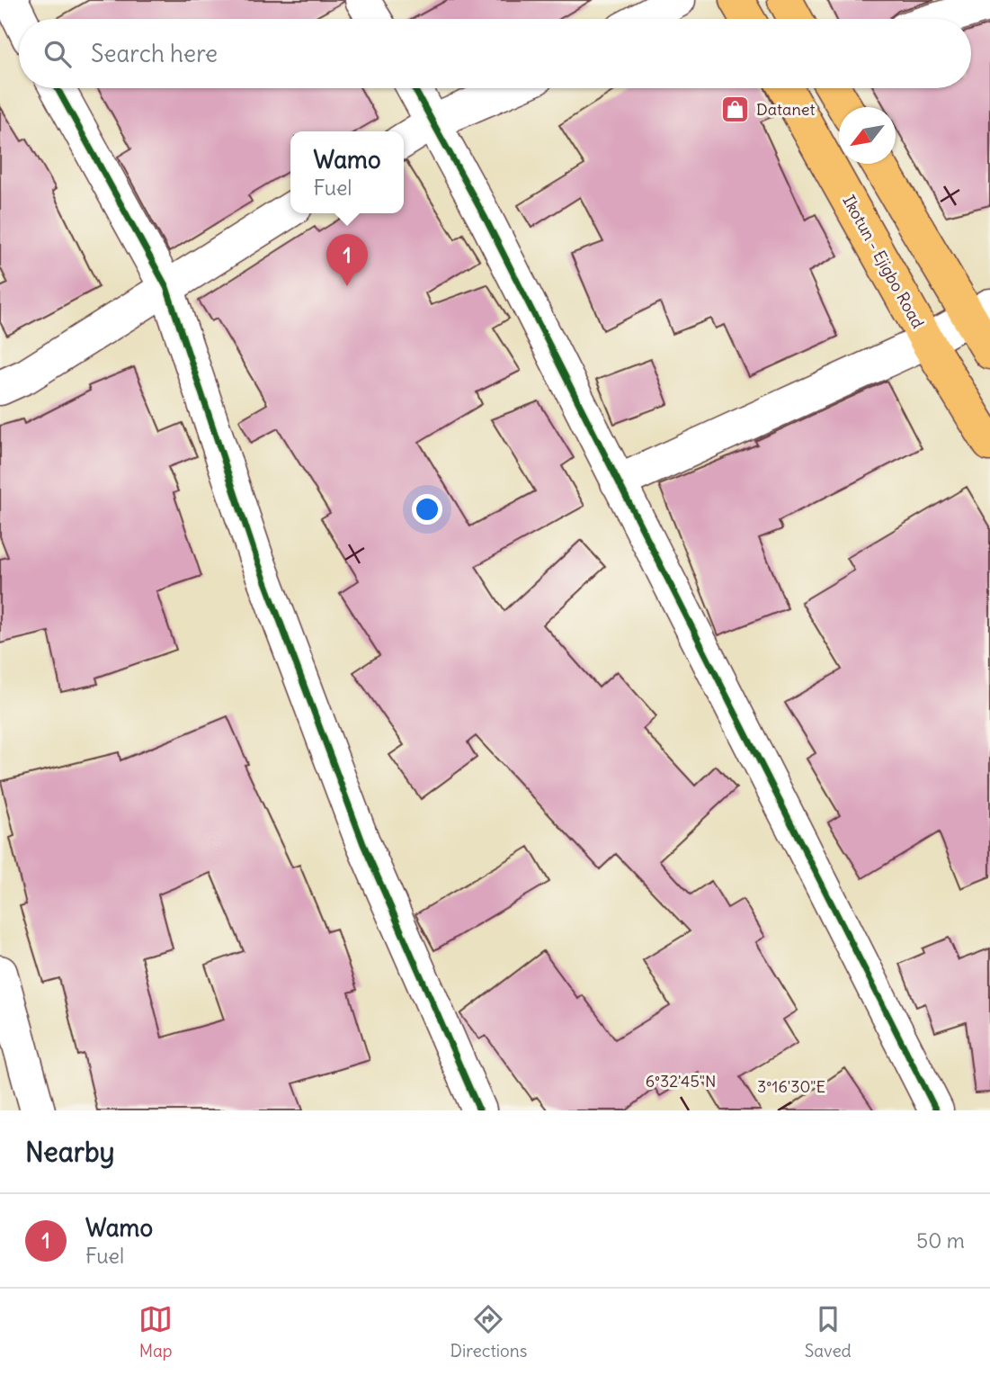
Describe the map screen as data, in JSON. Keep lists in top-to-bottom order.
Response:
{
  "streets": {
    "main road": ["Ikotun - Ejigbo Road"]
  },
  "places": {
    "shop": ["Datanet"]
  },
  "north": "bottom left",
  "page": {
    "search": "Search here",
    "popup": ["Wamo", "Fuel"],
    "pins": "1",
    "heading": "Nearby",
    "list": [
      {
        "mark": "1",
        "name": "Wamo",
        "note": "Fuel",
        "value": "50 m"
      }
    ],
    "nav": ["Map", "Directions", "Saved"]
  },
  "coordinates": ["6°32'45\"N", "3°16'30\"E"]
}
